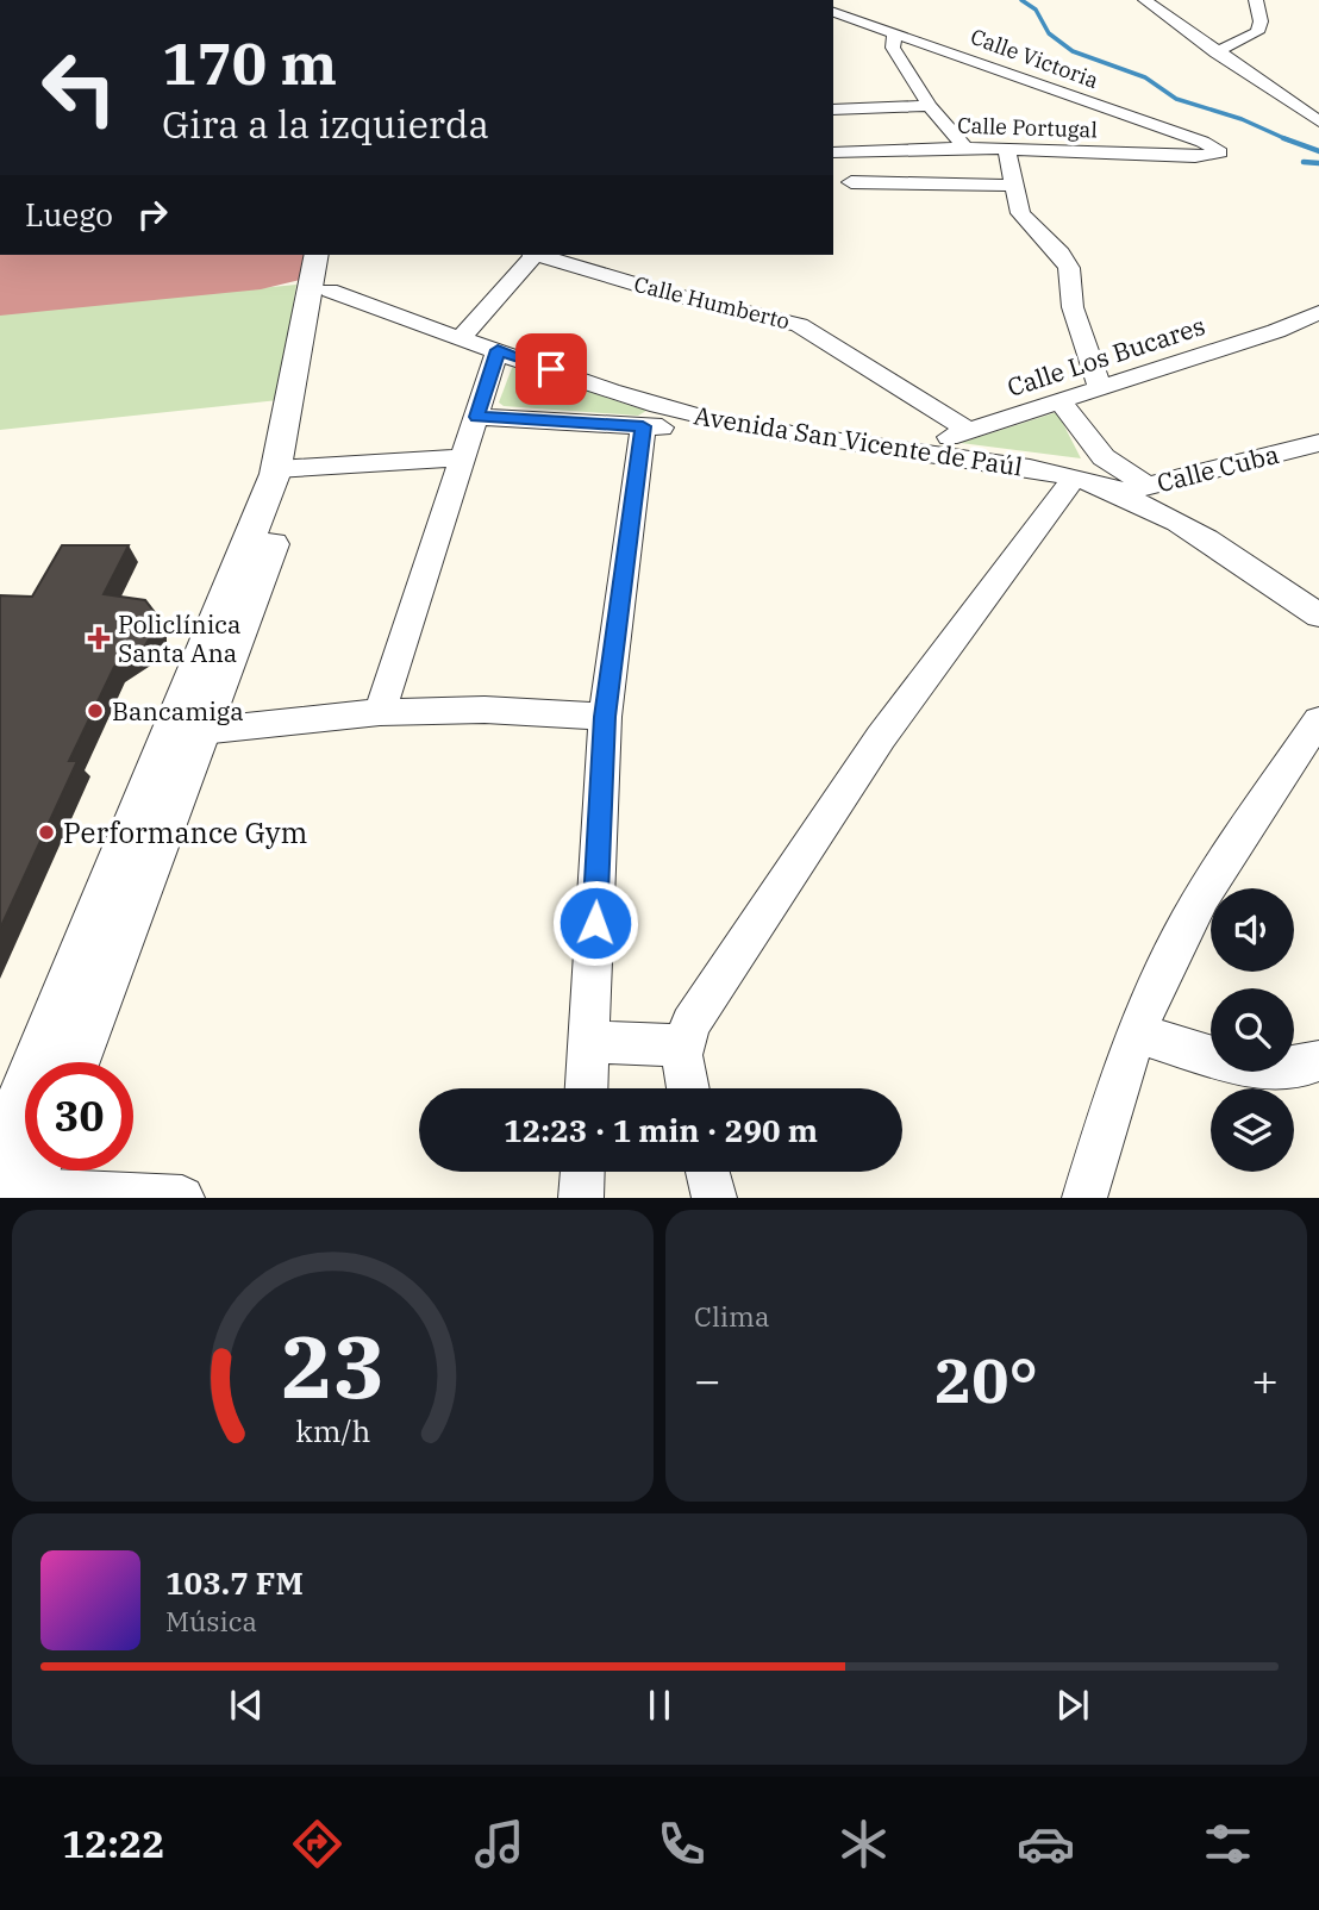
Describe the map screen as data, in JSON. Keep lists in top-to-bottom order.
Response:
{
  "streets": {
    "street": [
      "Calle Victoria",
      "Calle Portugal",
      "Calle Humberto",
      "Calle Los Bucares",
      "Avenida San Vicente de Paúl",
      "Calle Cuba"
    ]
  },
  "crossings": [
    ["Calle Victoria", "Calle Portugal"],
    ["Calle Humberto", "Calle Los Bucares"],
    ["Calle Los Bucares", "Avenida San Vicente de Paúl"],
    ["Avenida San Vicente de Paúl", "Calle Cuba"]
  ],
  "places": {
    "health": ["Policlínica Santa Ana"],
    "other": ["Bancamiga", "Performance Gym"]
  },
  "page": {
    "turn": ["170 m", "Gira a la izquierda"],
    "then": "Luego",
    "limit": "30",
    "trip": "12:23 · 1 min · 290 m",
    "tile": "Clima",
    "heat": ["−", "20°", "+"],
    "song": ["103.7 FM", "Música"],
    "tabs": "12:22",
    "gauge": ["23", "km/h"]
  }
}
